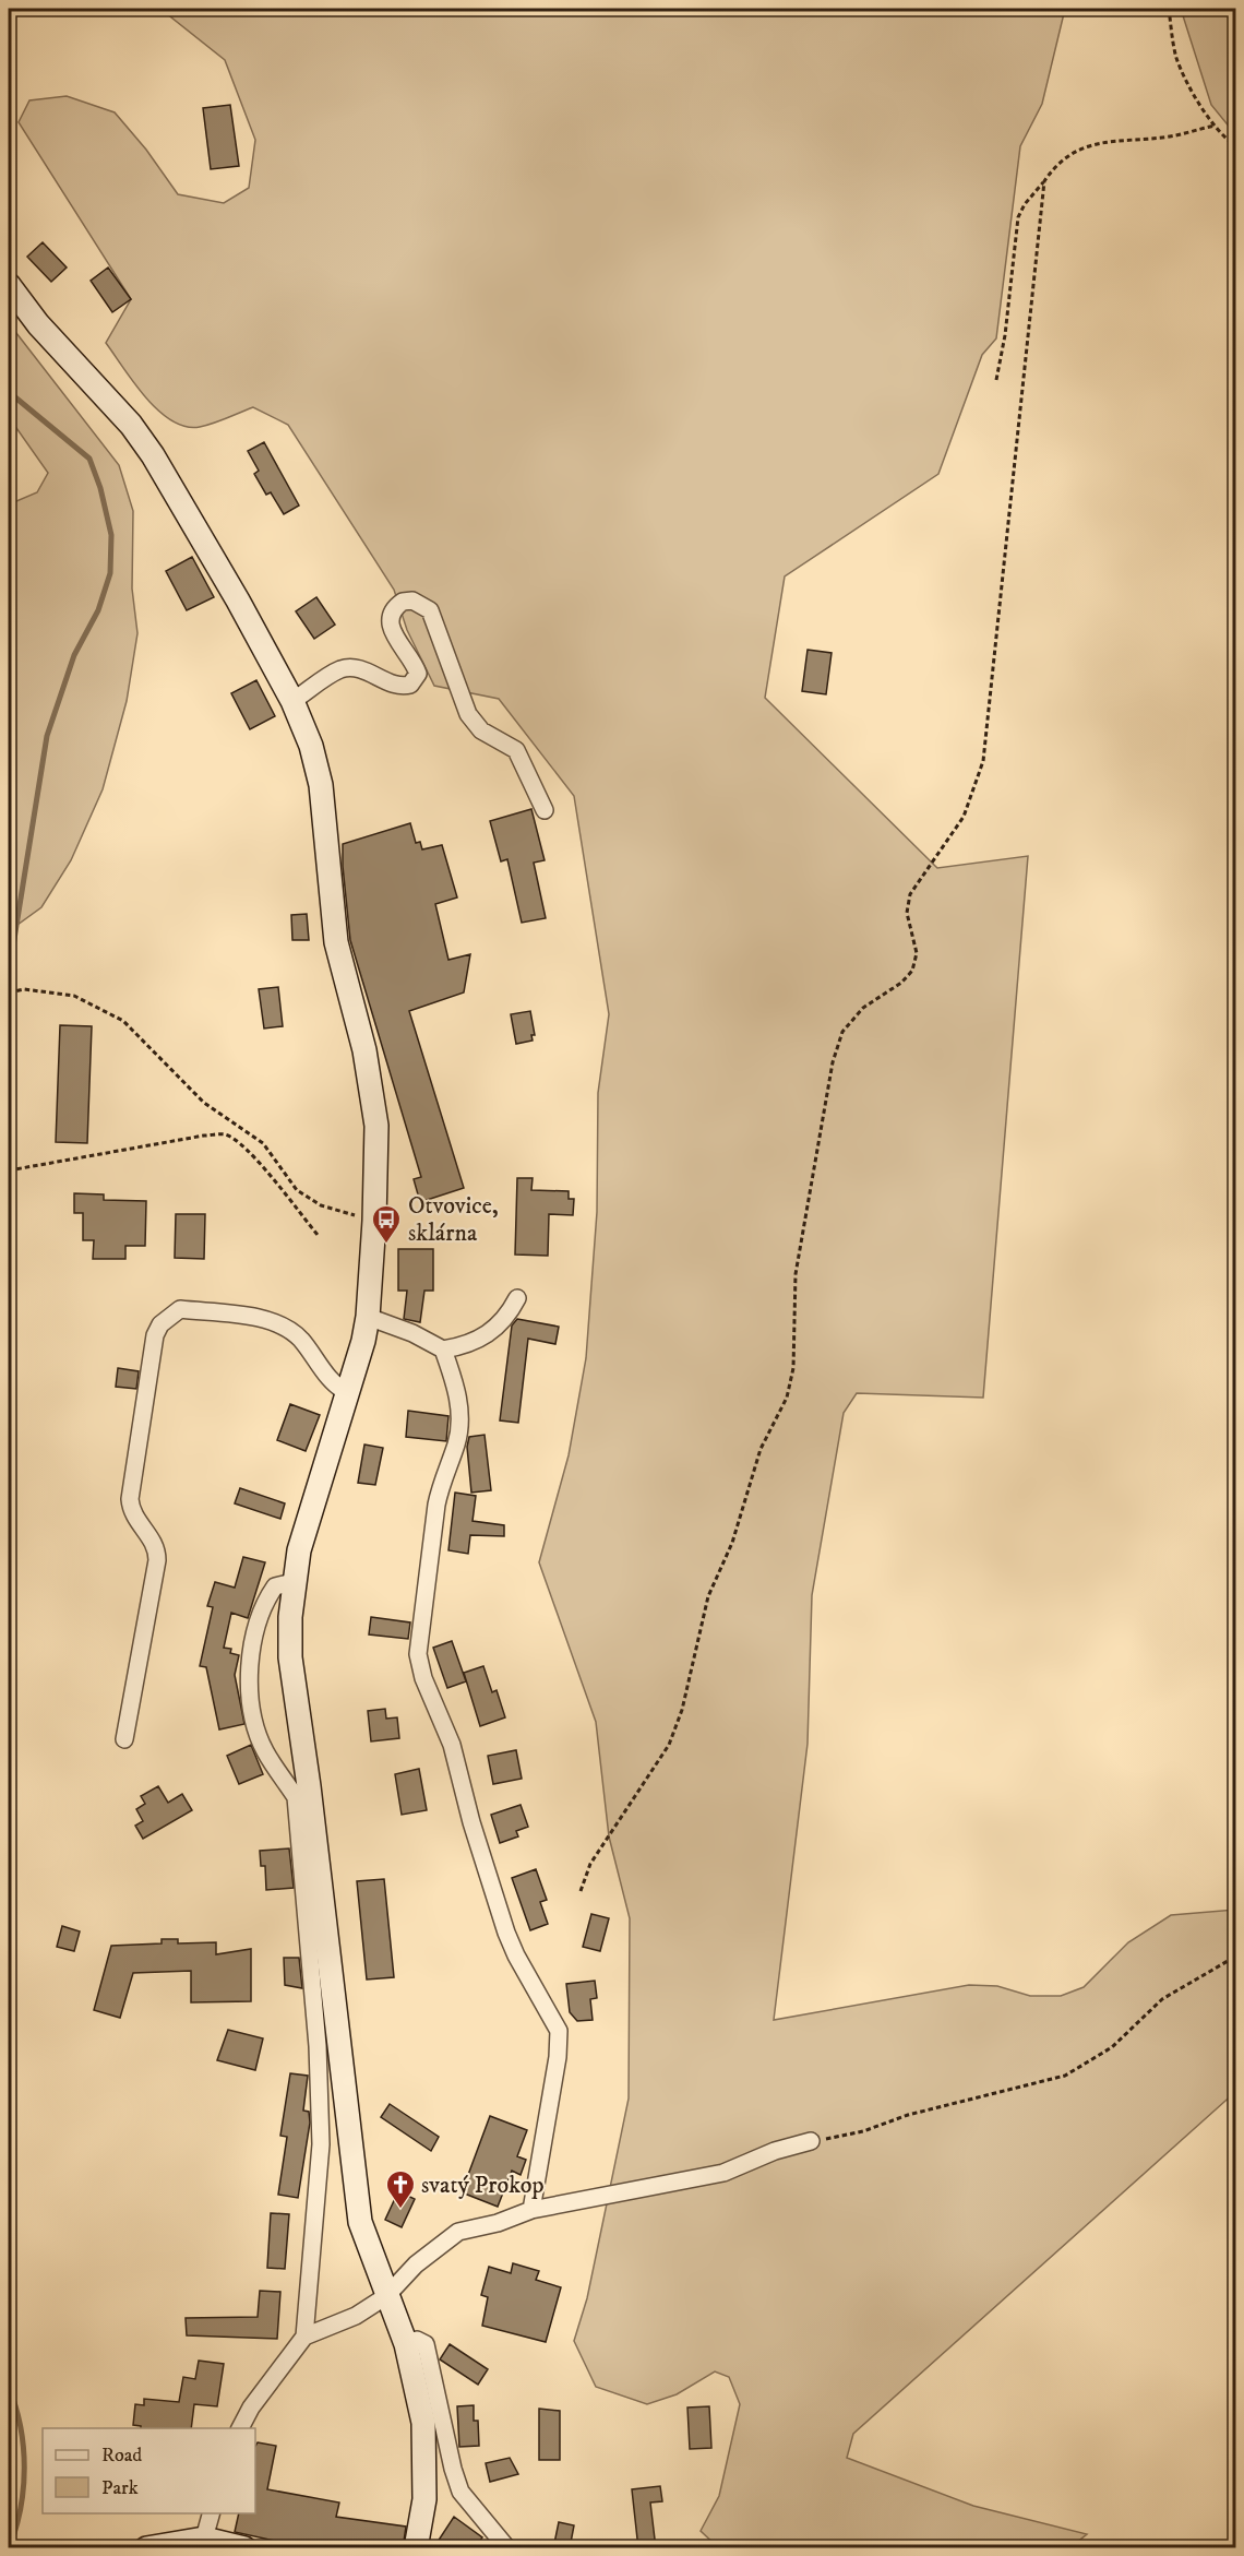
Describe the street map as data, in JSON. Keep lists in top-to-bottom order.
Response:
{
  "places": {
    "bus stop": ["Otvovice, sklárna"],
    "church": ["svatý Prokop"]
  },
  "legend": ["Road", "Park"]
}
